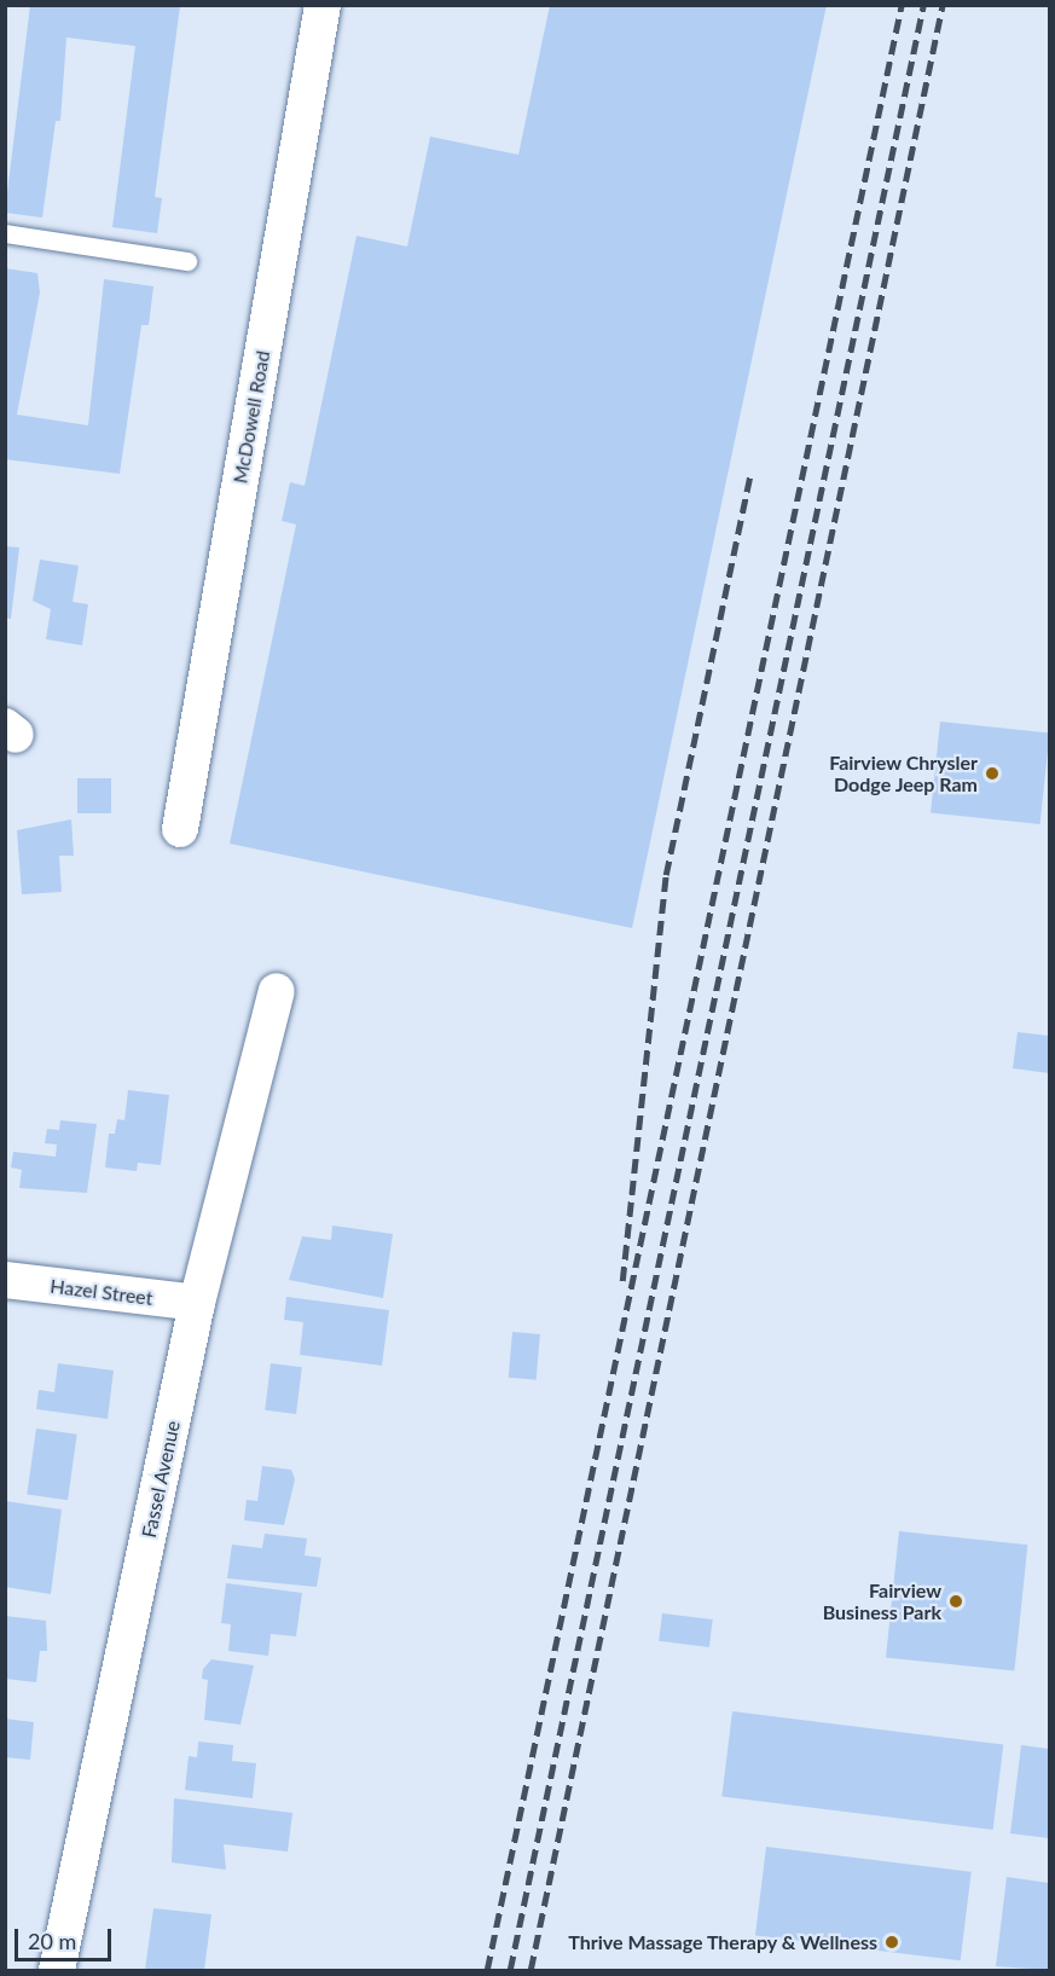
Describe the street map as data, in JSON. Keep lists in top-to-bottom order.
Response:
{
  "streets": {
    "street": ["McDowell Road", "Hazel Street", "Fassel Avenue"]
  },
  "crossings": [
    ["Hazel Street", "Fassel Avenue"]
  ],
  "places": ["Fairview Chrysler Dodge Jeep Ram", "Fairview Business Park", "Thrive Massage Therapy & Wellness"],
  "scale_bar": "20 m"
}
